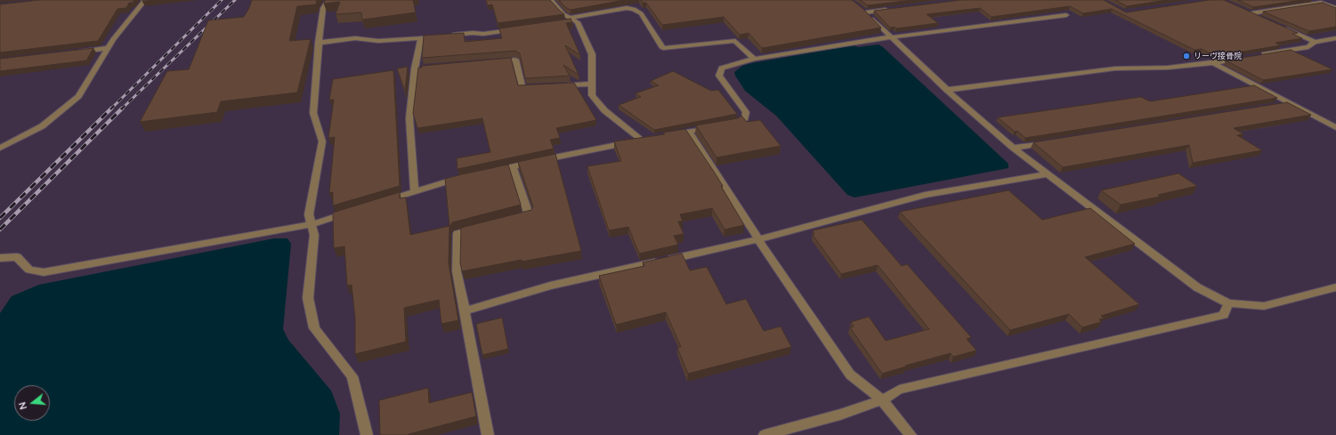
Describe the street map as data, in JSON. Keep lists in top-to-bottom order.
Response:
{
  "places": ["リーヴ接骨院"],
  "north": "left"
}
